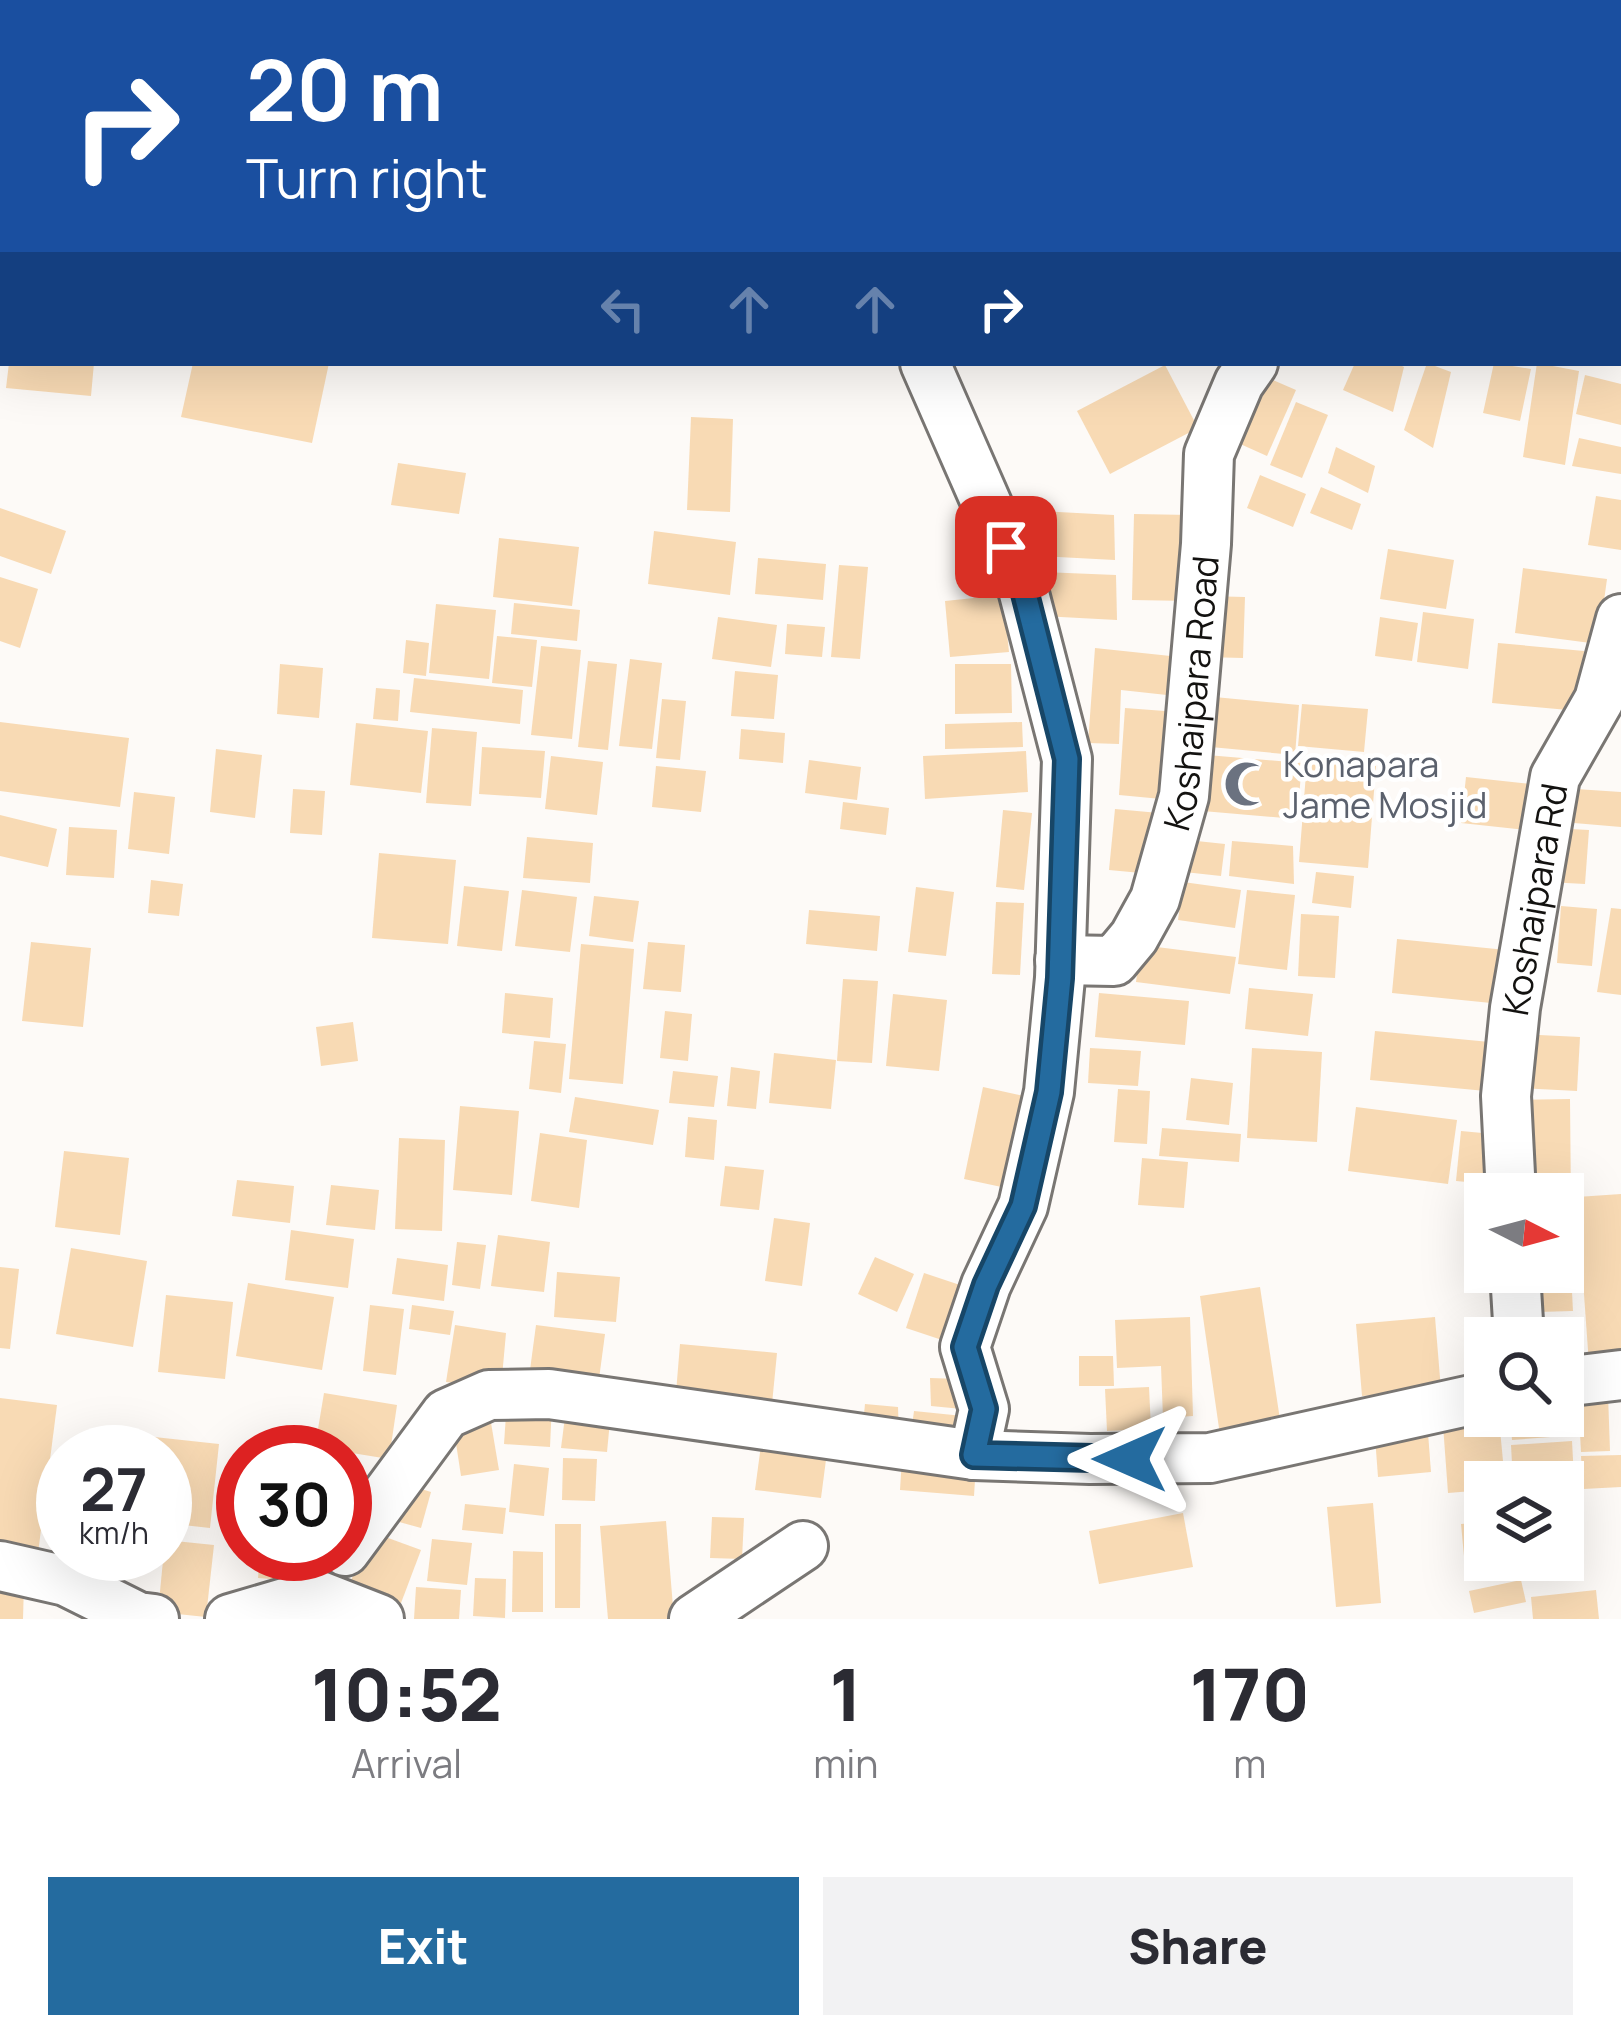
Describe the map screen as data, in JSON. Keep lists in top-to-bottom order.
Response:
{
  "streets": {
    "street": ["Koshaipara Road", "Koshaipara Rd"]
  },
  "places": {
    "mosque": ["Konapara Jame Mosjid"]
  },
  "north": "right",
  "page": {
    "turn": ["20 m", "Turn right"],
    "speed": "27 km/h",
    "limit": "30",
    "eta": [
      "10:52",
      "Arrival",
      "1",
      "min",
      "170",
      "m"
    ],
    "buttons": ["Exit", "Share"]
  }
}
